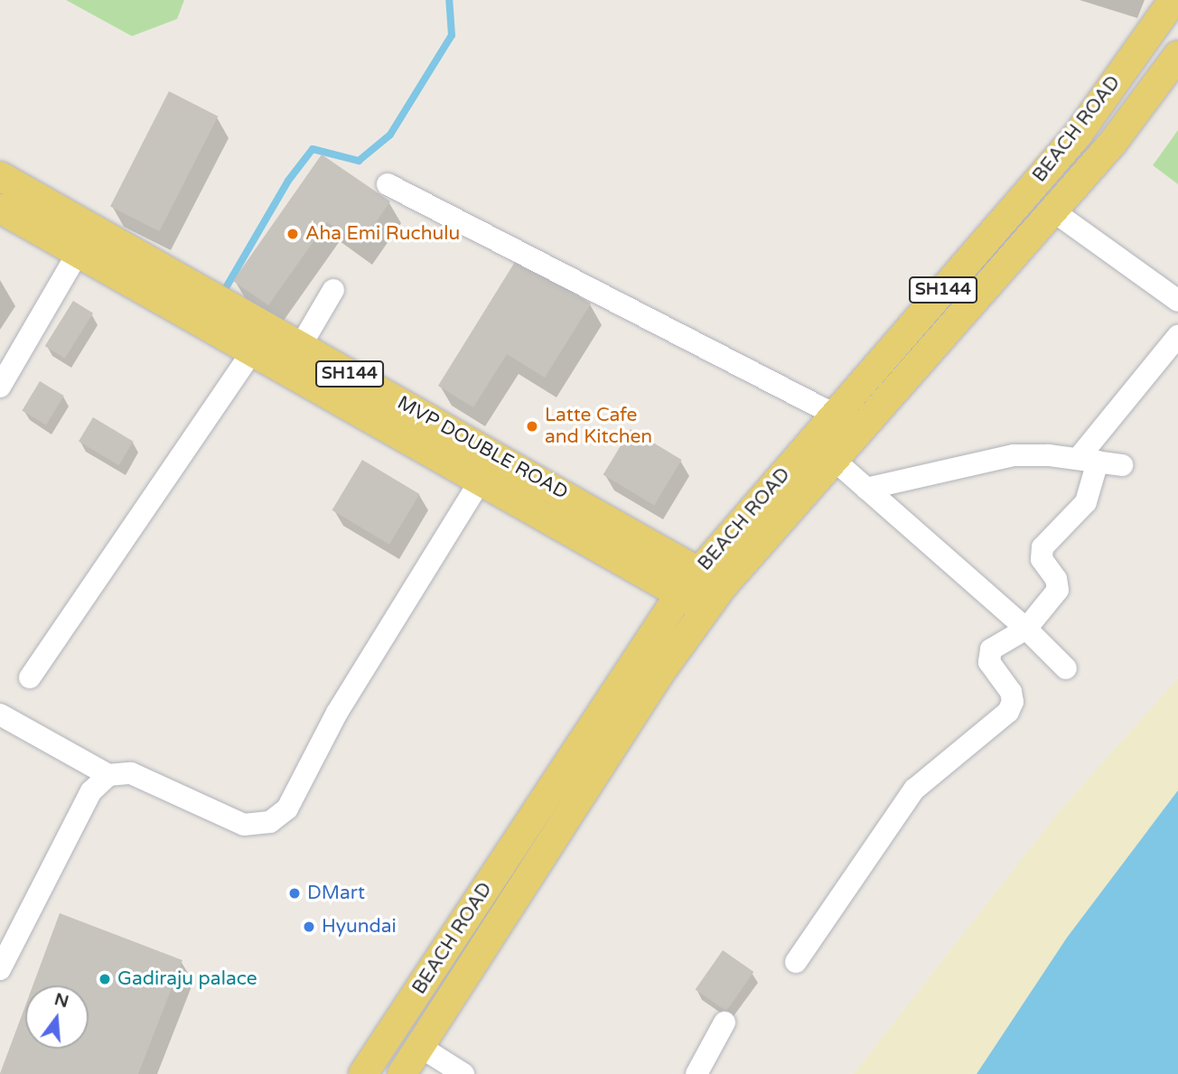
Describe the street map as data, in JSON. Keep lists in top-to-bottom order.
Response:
{
  "streets": {
    "main road": ["BEACH ROAD", "SH144", "MVP DOUBLE ROAD"]
  },
  "crossings": [
    ["BEACH ROAD", "SH144"],
    ["BEACH ROAD", "MVP DOUBLE ROAD"],
    ["SH144", "MVP DOUBLE ROAD"]
  ],
  "places": [
    "Aha Emi Ruchulu",
    "Latte Cafe and Kitchen",
    "DMart",
    "Hyundai",
    "Gadiraju palace"
  ],
  "north": "top"
}
